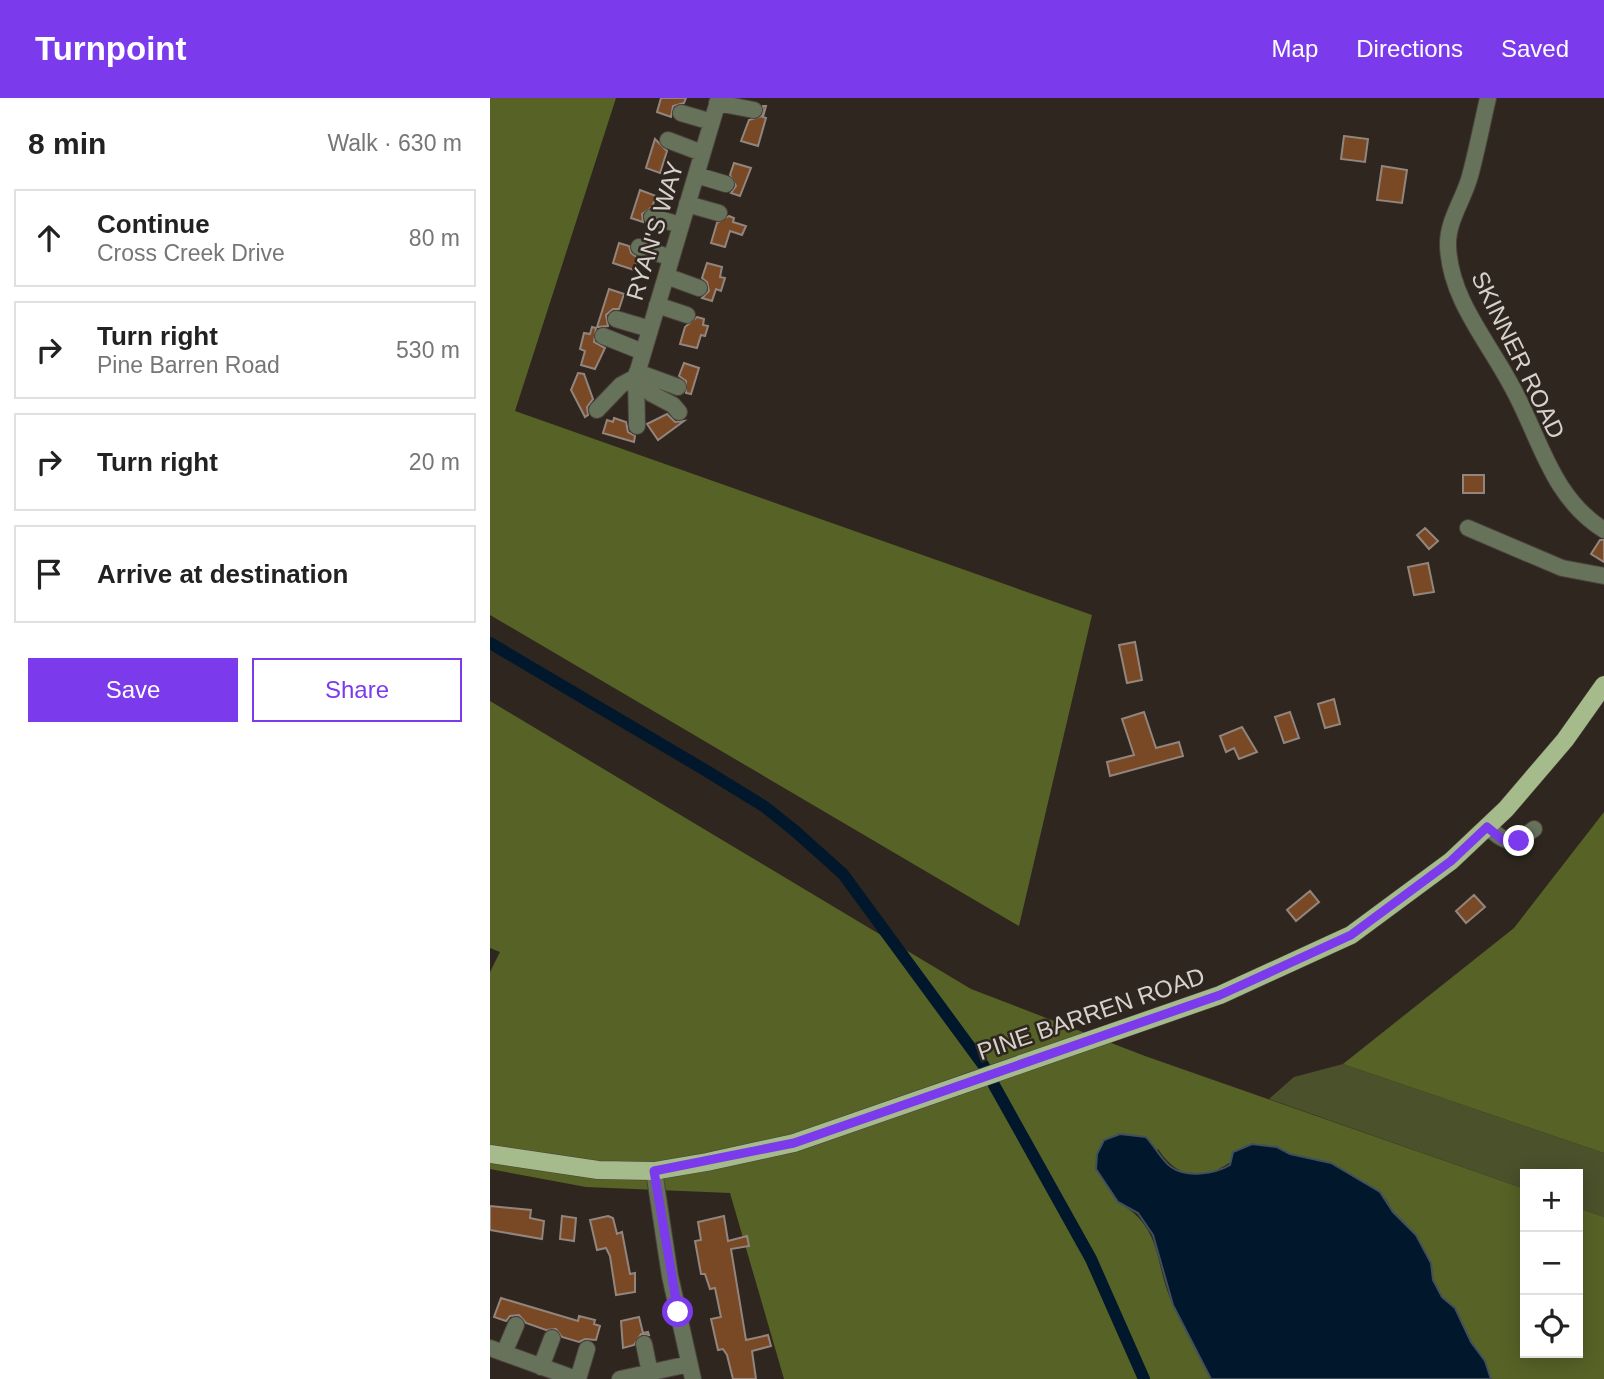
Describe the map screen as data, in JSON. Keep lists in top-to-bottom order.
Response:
{
  "streets": {
    "main road": ["PINE BARREN ROAD"],
    "street": ["RYAN'S WAY", "SKINNER ROAD"]
  },
  "page": {
    "header": "Turnpoint",
    "nav": ["Map", "Directions", "Saved"],
    "heading": ["8 min", "Walk · 630 m"],
    "list": [
      ["Continue", "Cross Creek Drive", "80 m"],
      ["Turn right", "Pine Barren Road", "530 m"],
      ["Turn right", "20 m"],
      "Arrive at destination"
    ],
    "buttons": ["Save", "Share"],
    "map_buttons": ["+", "−"]
  }
}
